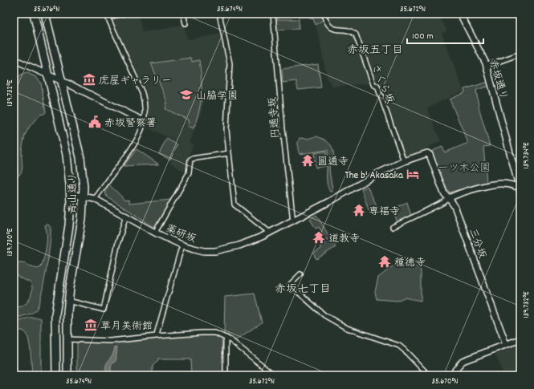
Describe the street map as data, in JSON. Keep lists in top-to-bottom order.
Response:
{
  "streets": {
    "highway": ["青山通り"],
    "street": [
      "赤坂通り",
      "さくら坂",
      "円通寺坂",
      "薬研坂",
      "三分坂"
    ]
  },
  "crossings": [
    ["さくら坂", "薬研坂"],
    ["円通寺坂", "薬研坂"],
    ["青山通り", "薬研坂"],
    ["薬研坂", "三分坂"]
  ],
  "districts": ["赤坂五丁目", "赤坂七丁目"],
  "parks": ["一ツ木公園"],
  "places": {
    "museum": ["虎屋ギャラリー", "草月美術館"],
    "school or university": ["山脇学園"],
    "public building": ["赤坂警察署"],
    "temple": [
      "圓通寺",
      "専福寺",
      "道教寺",
      "種徳寺"
    ],
    "hotel": ["The b' Akasaka"]
  },
  "scale_bar": "100 m",
  "coordinates": [
    "35.676°N",
    "35.674°N",
    "35.672°N",
    "139.732°E",
    "139.734°E",
    "139.730°E",
    "35.670°N"
  ]
}
